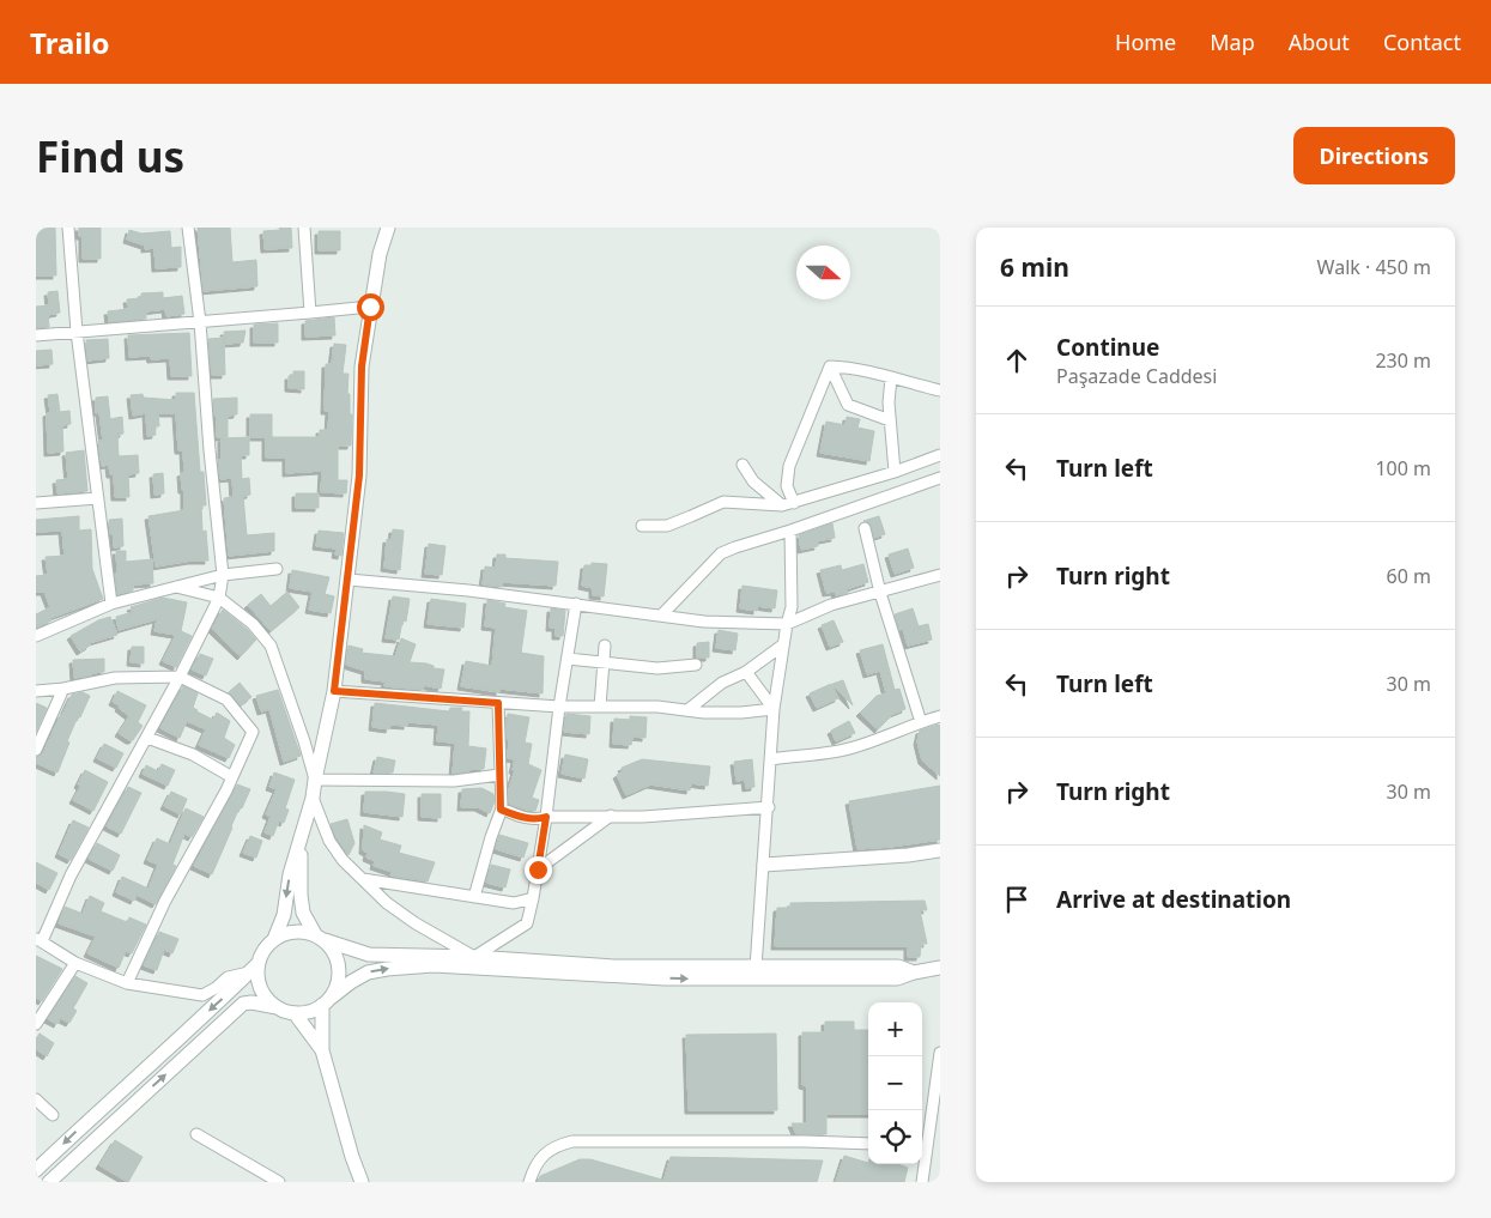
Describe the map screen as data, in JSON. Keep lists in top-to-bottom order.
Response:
{
  "north": "right",
  "page": {
    "header": "Trailo",
    "nav": [
      "Home",
      "Map",
      "About",
      "Contact"
    ],
    "buttons": "Directions",
    "title": "Find us",
    "heading": ["6 min", "Walk · 450 m"],
    "list": [
      ["Continue", "Paşazade Caddesi", "230 m"],
      ["Turn left", "100 m"],
      ["Turn right", "60 m"],
      ["Turn left", "30 m"],
      ["Turn right", "30 m"],
      "Arrive at destination"
    ],
    "map_buttons": ["+", "−"]
  }
}
